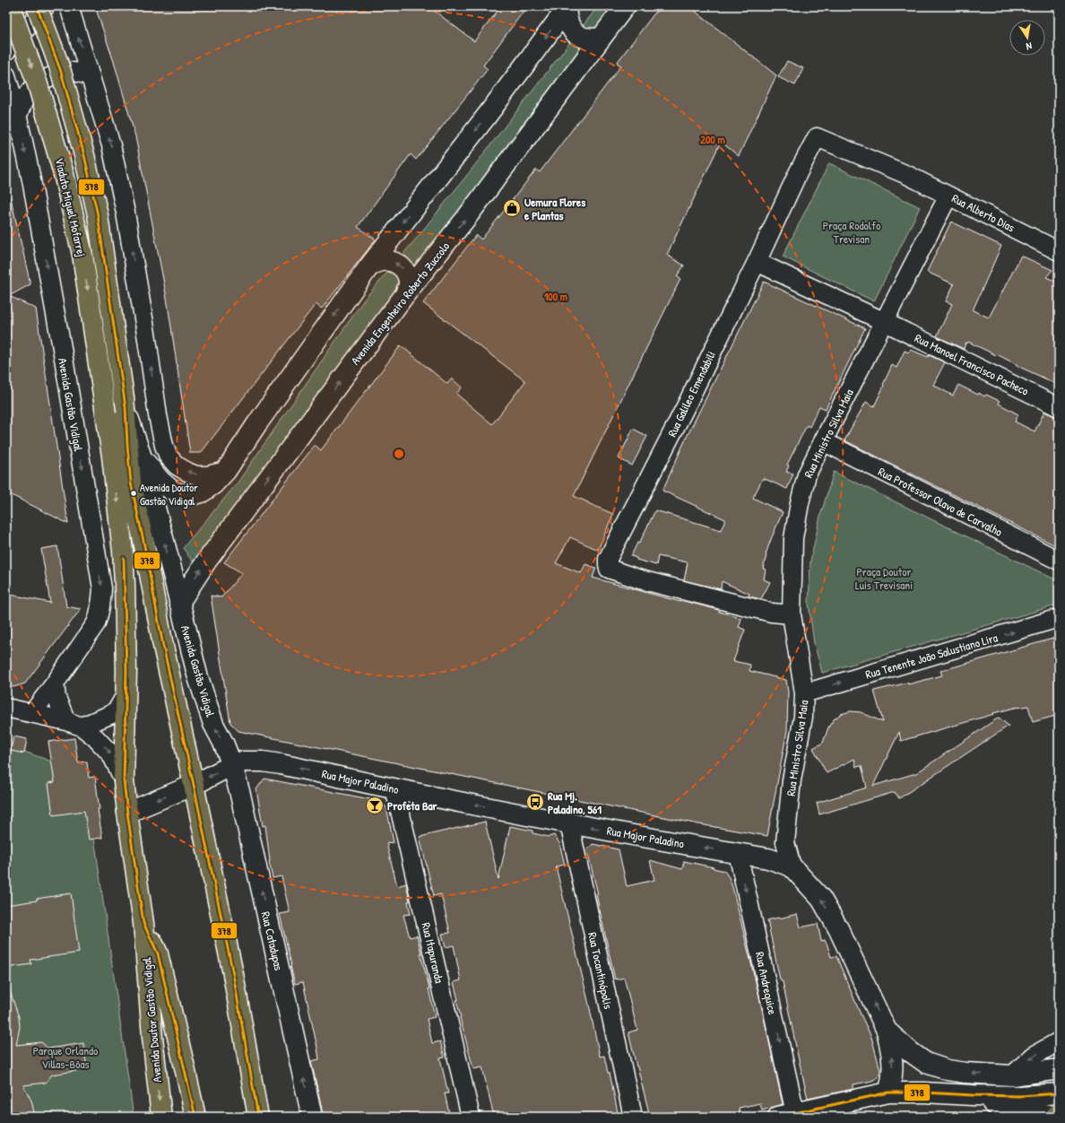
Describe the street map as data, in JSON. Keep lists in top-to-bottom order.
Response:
{
  "streets": {
    "highway": ["Viaduto Miguel Mofarrej", "Avenida Doutor Gastão Vidigal"],
    "street": [
      "Rua Alberto Dias",
      "Avenida Engenheiro Roberto Zuccolo",
      "Rua Manoel Francisco Pacheco",
      "Rua Galileo Emendabili",
      "Avenida Gastão Vidigal",
      "Rua Ministro Silva Maia",
      "Rua Professor Olavo de Carvalho",
      "Rua Tenente João Salustiano Lira",
      "Rua Major Paladino",
      "Rua Catadupas",
      "Rua Itapuranda",
      "Rua Tocantinópolis",
      "Rua Andrequice"
    ]
  },
  "crossings": [
    ["Viaduto Miguel Mofarrej", "Avenida Gastão Vidigal"],
    ["Rua Alberto Dias", "Rua Galileo Emendabili"],
    ["Rua Alberto Dias", "Rua Ministro Silva Maia"],
    ["Avenida Engenheiro Roberto Zuccolo", "Avenida Gastão Vidigal"],
    ["Rua Manoel Francisco Pacheco", "Rua Galileo Emendabili"],
    ["Rua Manoel Francisco Pacheco", "Rua Ministro Silva Maia"],
    ["Rua Galileo Emendabili", "Rua Ministro Silva Maia"],
    ["Avenida Gastão Vidigal", "Rua Major Paladino"],
    ["Avenida Gastão Vidigal", "Rua Catadupas"],
    ["Rua Ministro Silva Maia", "Rua Professor Olavo de Carvalho"],
    ["Rua Ministro Silva Maia", "Rua Tenente João Salustiano Lira"],
    ["Rua Ministro Silva Maia", "Rua Major Paladino"],
    ["Rua Major Paladino", "Rua Catadupas"],
    ["Rua Major Paladino", "Rua Itapuranda"],
    ["Rua Major Paladino", "Rua Tocantinópolis"],
    ["Rua Major Paladino", "Rua Andrequice"]
  ],
  "one_way": [
    "Rua Tenente João Salustiano Lira",
    "Rua Major Paladino",
    "Rua Catadupas",
    "Rua Andrequice"
  ],
  "parks": ["Praça Rodolfo Trevisan", "Praça Doutor Luis Trevisani", "Parque Orlando Villas-Bôas"],
  "places": {
    "shop": ["Uemura Flores e Plantas"],
    "other": ["Avenida Doutor Gastão Vidigal"],
    "bus stop": ["Rua Mj. Paladino, 561"],
    "bar": ["Profeta Bar"]
  },
  "lines": ["transit line 378"],
  "north": "bottom",
  "rings": ["200 m", "100 m"]
}
